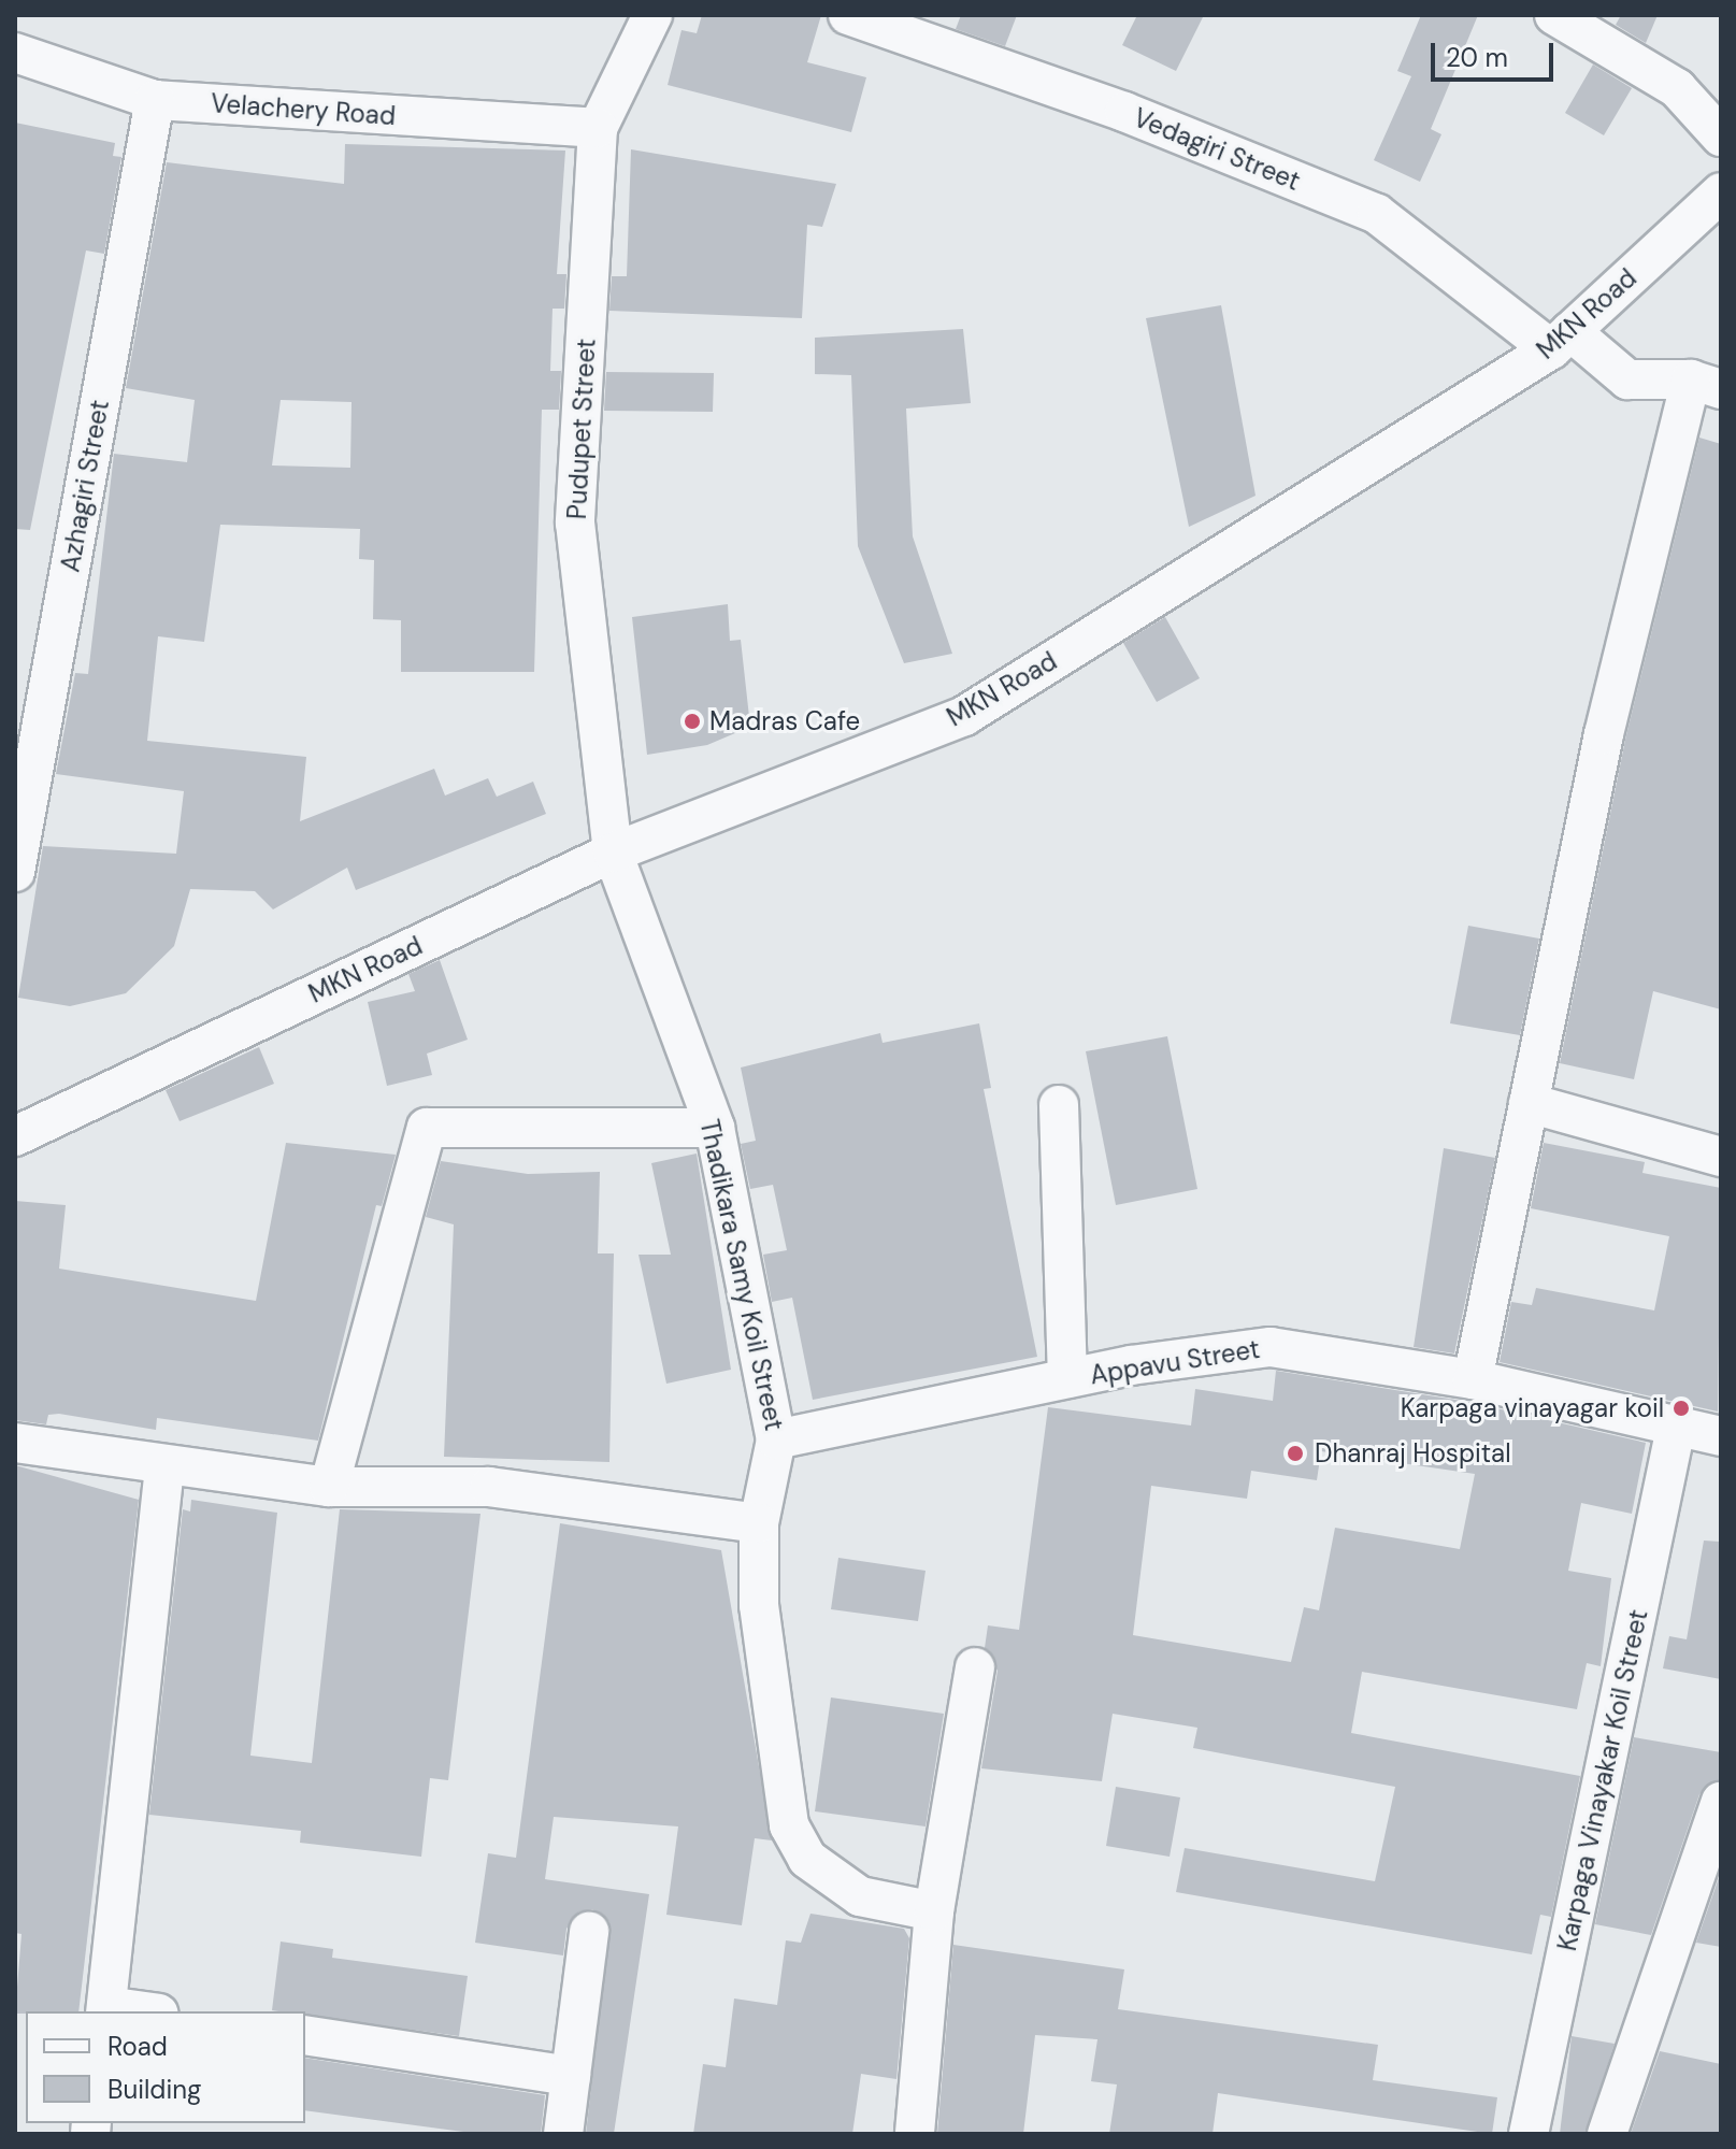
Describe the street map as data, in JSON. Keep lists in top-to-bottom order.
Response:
{
  "streets": {
    "street": [
      "Velachery Road",
      "Vedagiri Street",
      "MKN Road",
      "Pudupet Street",
      "Azhagiri Street",
      "Thadikara Samy Koil Street",
      "Appavu Street",
      "Karpaga Vinayakar Koil Street"
    ]
  },
  "crossings": [
    ["Velachery Road", "Pudupet Street"],
    ["Velachery Road", "Azhagiri Street"],
    ["Vedagiri Street", "MKN Road"],
    ["MKN Road", "Pudupet Street"],
    ["MKN Road", "Thadikara Samy Koil Street"],
    ["Pudupet Street", "Thadikara Samy Koil Street"],
    ["Thadikara Samy Koil Street", "Appavu Street"],
    ["Appavu Street", "Karpaga Vinayakar Koil Street"]
  ],
  "places": ["Madras Cafe", "Karpaga vinayagar koil", "Dhanraj Hospital"],
  "legend": ["Road", "Building"],
  "scale_bar": "20 m"
}
